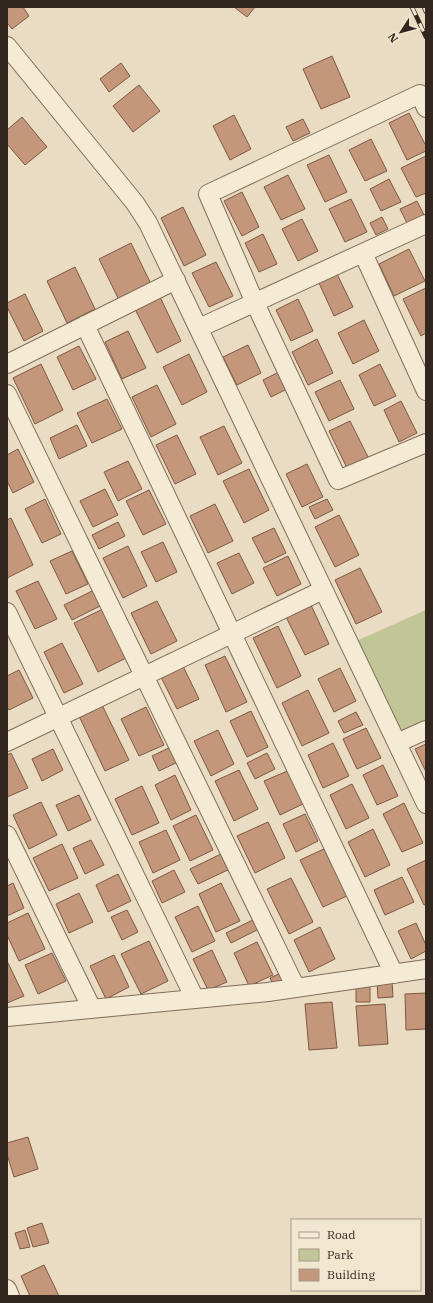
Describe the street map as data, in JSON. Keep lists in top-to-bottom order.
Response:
{
  "legend": ["Road", "Park", "Building"],
  "north": "bottom left"
}
